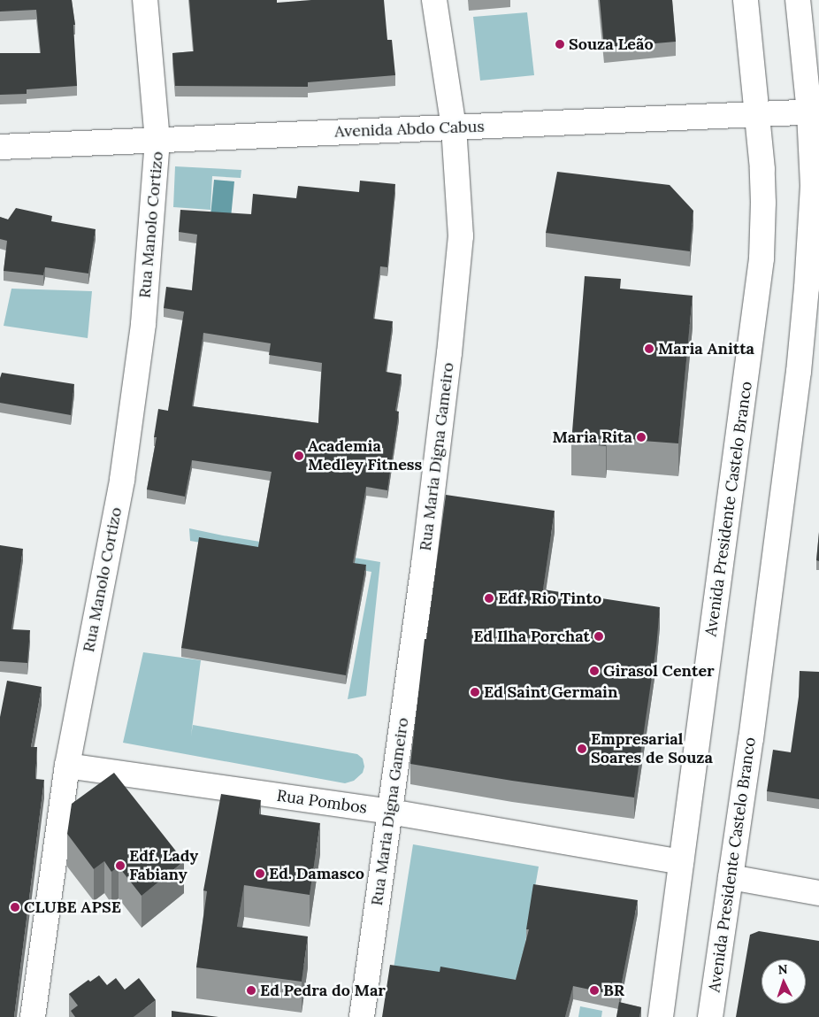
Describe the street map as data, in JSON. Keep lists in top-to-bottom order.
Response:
{
  "streets": {
    "main road": [
      "Avenida Abdo Cabus",
      "Rua Manolo Cortizo",
      "Rua Maria Digna Gameiro",
      "Avenida Presidente Castelo Branco",
      "Rua Pombos"
    ]
  },
  "crossings": [
    ["Avenida Abdo Cabus", "Rua Manolo Cortizo"],
    ["Avenida Abdo Cabus", "Rua Maria Digna Gameiro"],
    ["Avenida Abdo Cabus", "Avenida Presidente Castelo Branco"],
    ["Rua Manolo Cortizo", "Rua Pombos"],
    ["Rua Maria Digna Gameiro", "Rua Pombos"],
    ["Avenida Presidente Castelo Branco", "Rua Pombos"]
  ],
  "places": [
    "Souza Leão",
    "Maria Anitta",
    "Maria Rita",
    "Academia Medley Fitness",
    "Edf. Rio Tinto",
    "Ed Ilha Porchat",
    "Girasol Center",
    "Ed Saint Germain",
    "Empresarial Soares de Souza",
    "Edf. Lady Fabiany",
    "Ed. Damasco",
    "CLUBE APSE",
    "Ed Pedra do Mar",
    "BR"
  ],
  "north": "top"
}
